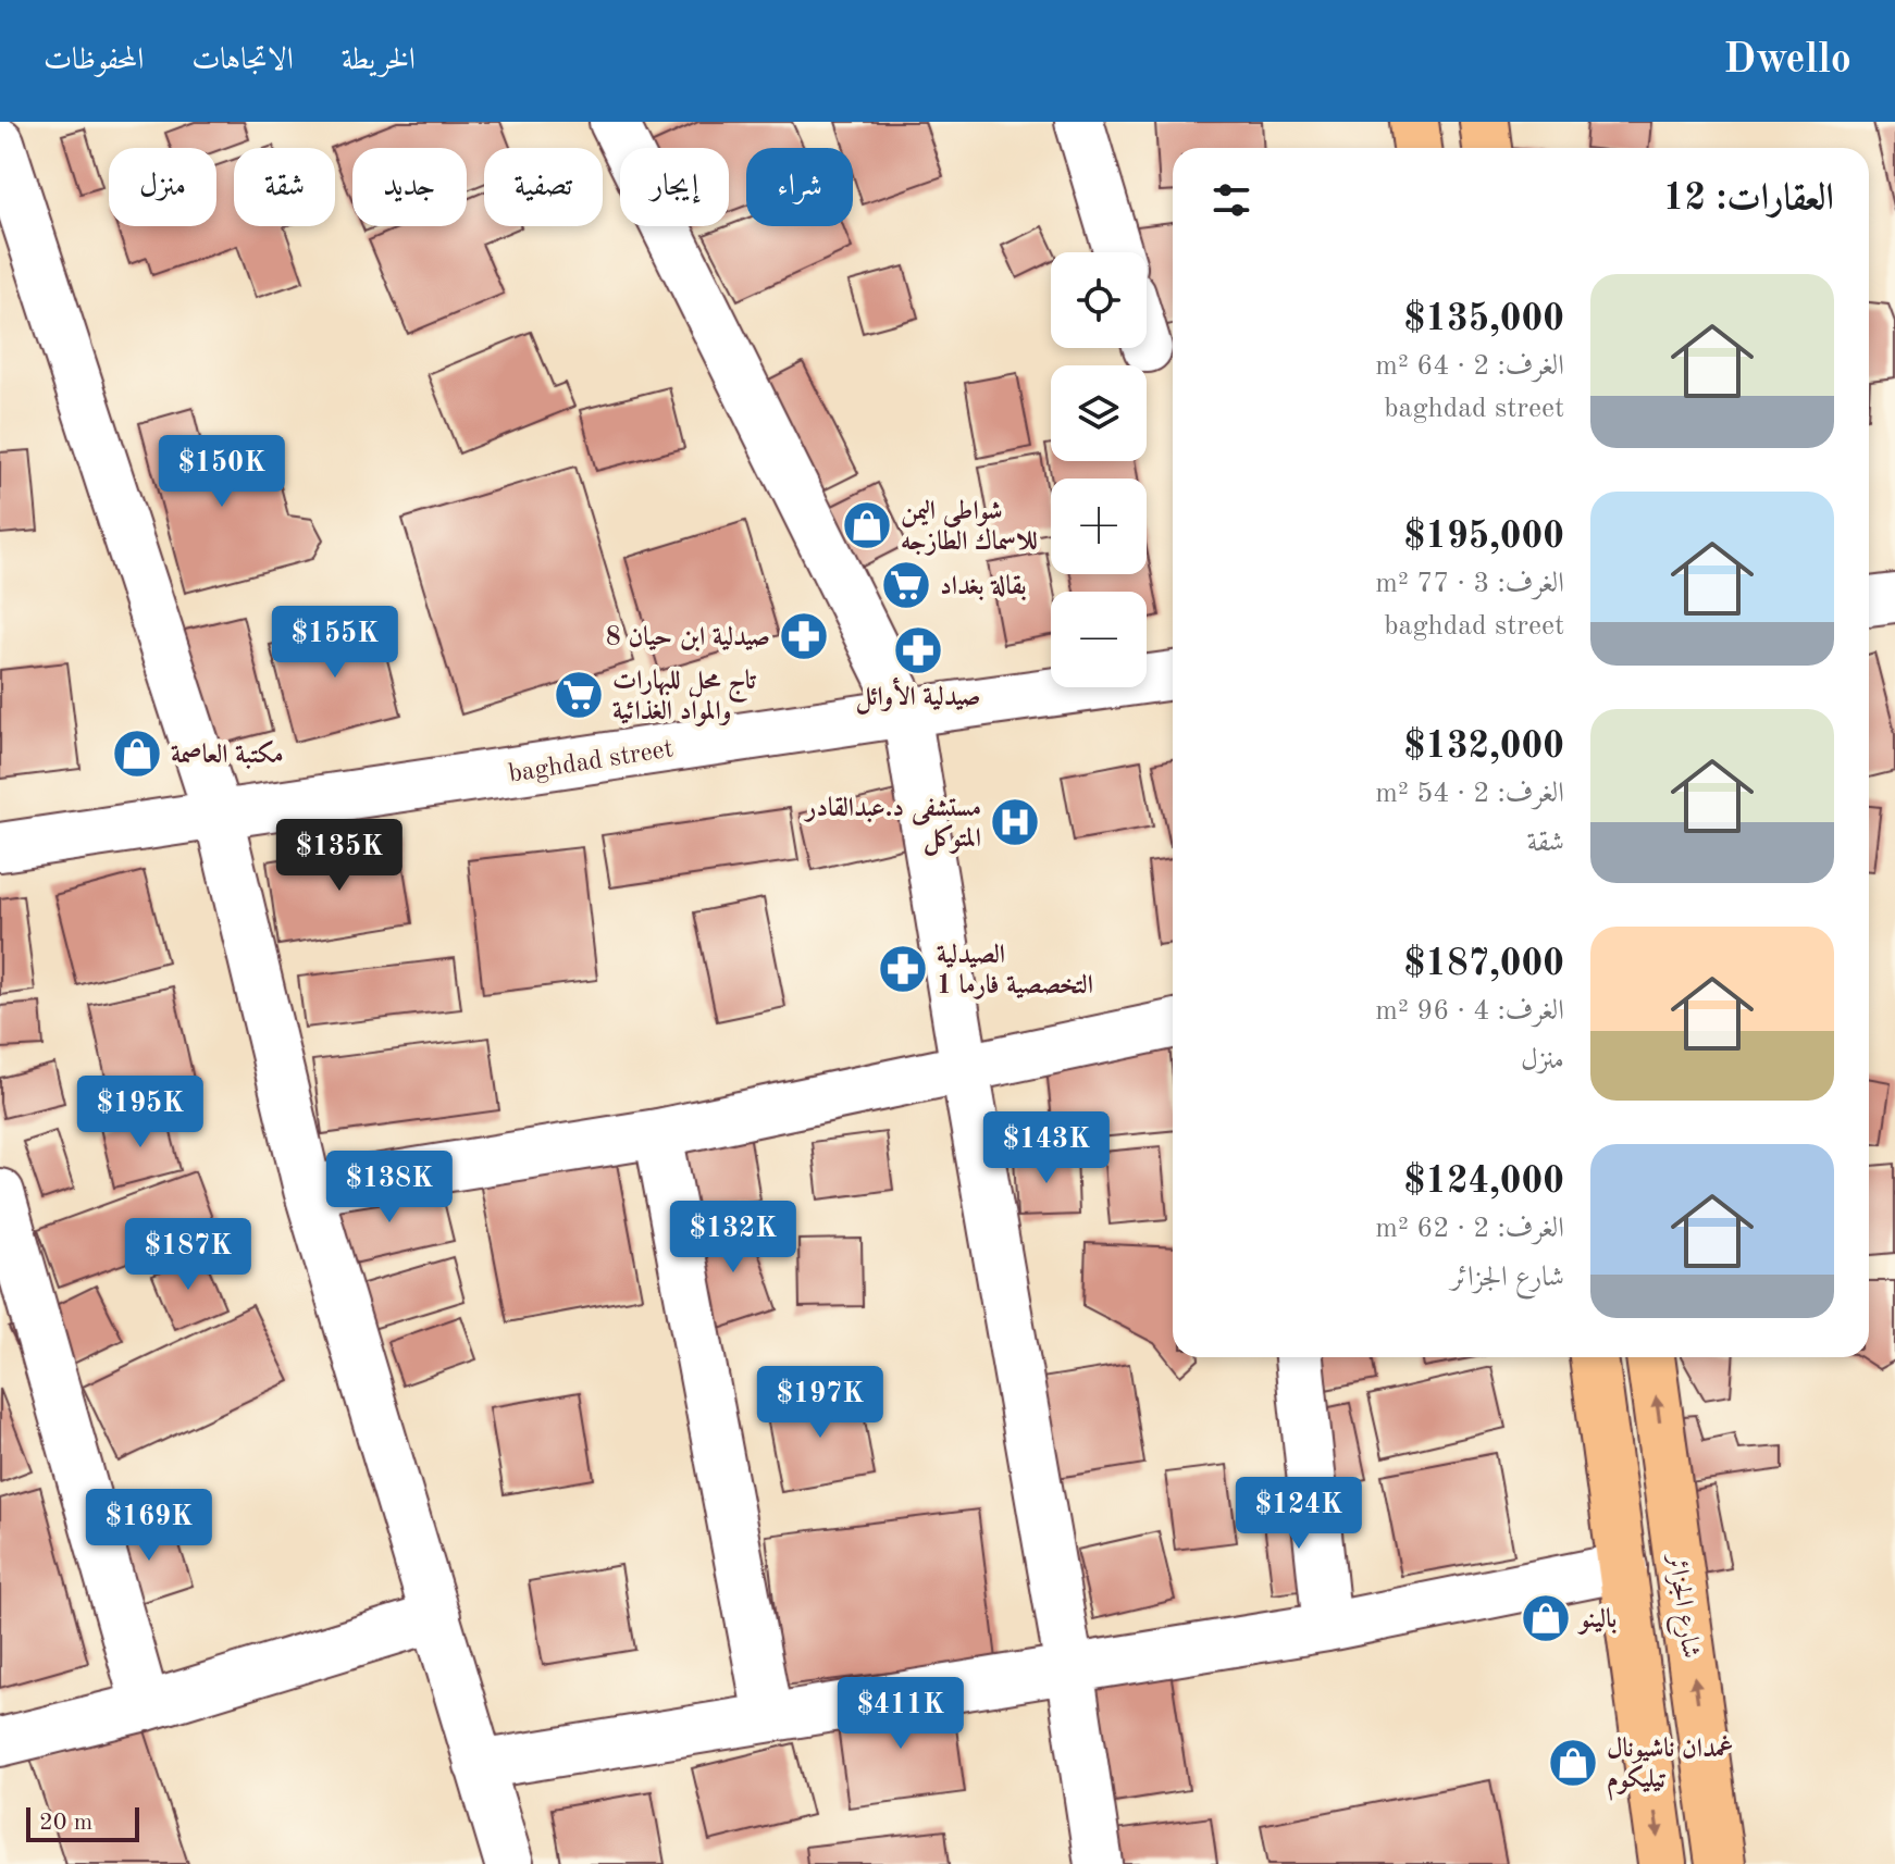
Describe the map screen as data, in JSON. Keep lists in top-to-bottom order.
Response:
{
  "streets": {
    "main road": ["شارع الجزائر"],
    "street": ["baghdad street"]
  },
  "places": {
    "shop": [
      "شواطى اليمن للاسماك الطازجه",
      "مكتبة العاصمة",
      "بالينو",
      "غمدان ناشيونال تيليكوم"
    ],
    "supermarket": ["بقالة بغداد", "تاج محل للبهارات والمواد الغذائية"],
    "pharmacy": ["صيدلية ابن حيان 8", "صيدلية الأوائل", "الصيدلية التخصصية فارما 1"],
    "hospital": ["مستشفى د.عبدالقادر المتوكل"]
  },
  "scale_bar": "20 m",
  "page": {
    "header": "Dwello",
    "nav": ["الخريطة", "الاتجاهات", "المحفوظات"],
    "chip": [
      "شراء",
      "إيجار",
      "تصفية",
      "جديد",
      "شقة",
      "منزل"
    ],
    "heading": "العقارات: 12",
    "map_buttons": ["+", "−"],
    "list": [
      {
        "name": "$135,000",
        "note": "الغرف: 2 · 64 m² · baghdad street"
      },
      {
        "name": "$195,000",
        "note": "الغرف: 3 · 77 m² · baghdad street"
      },
      {
        "name": "$132,000",
        "note": "الغرف: 2 · 54 m² · شقة"
      },
      {
        "name": "$187,000",
        "note": "الغرف: 4 · 96 m² · منزل"
      },
      {
        "name": "$124,000",
        "note": "الغرف: 2 · 62 m² · شارع الجزائر"
      }
    ],
    "price": [
      "$150K",
      "$155K",
      "$135K",
      "$195K",
      "$143K",
      "$138K",
      "$132K",
      "$187K",
      "$197K",
      "$124K",
      "$169K",
      "$411K"
    ],
    "scale": "20 m"
  }
}
